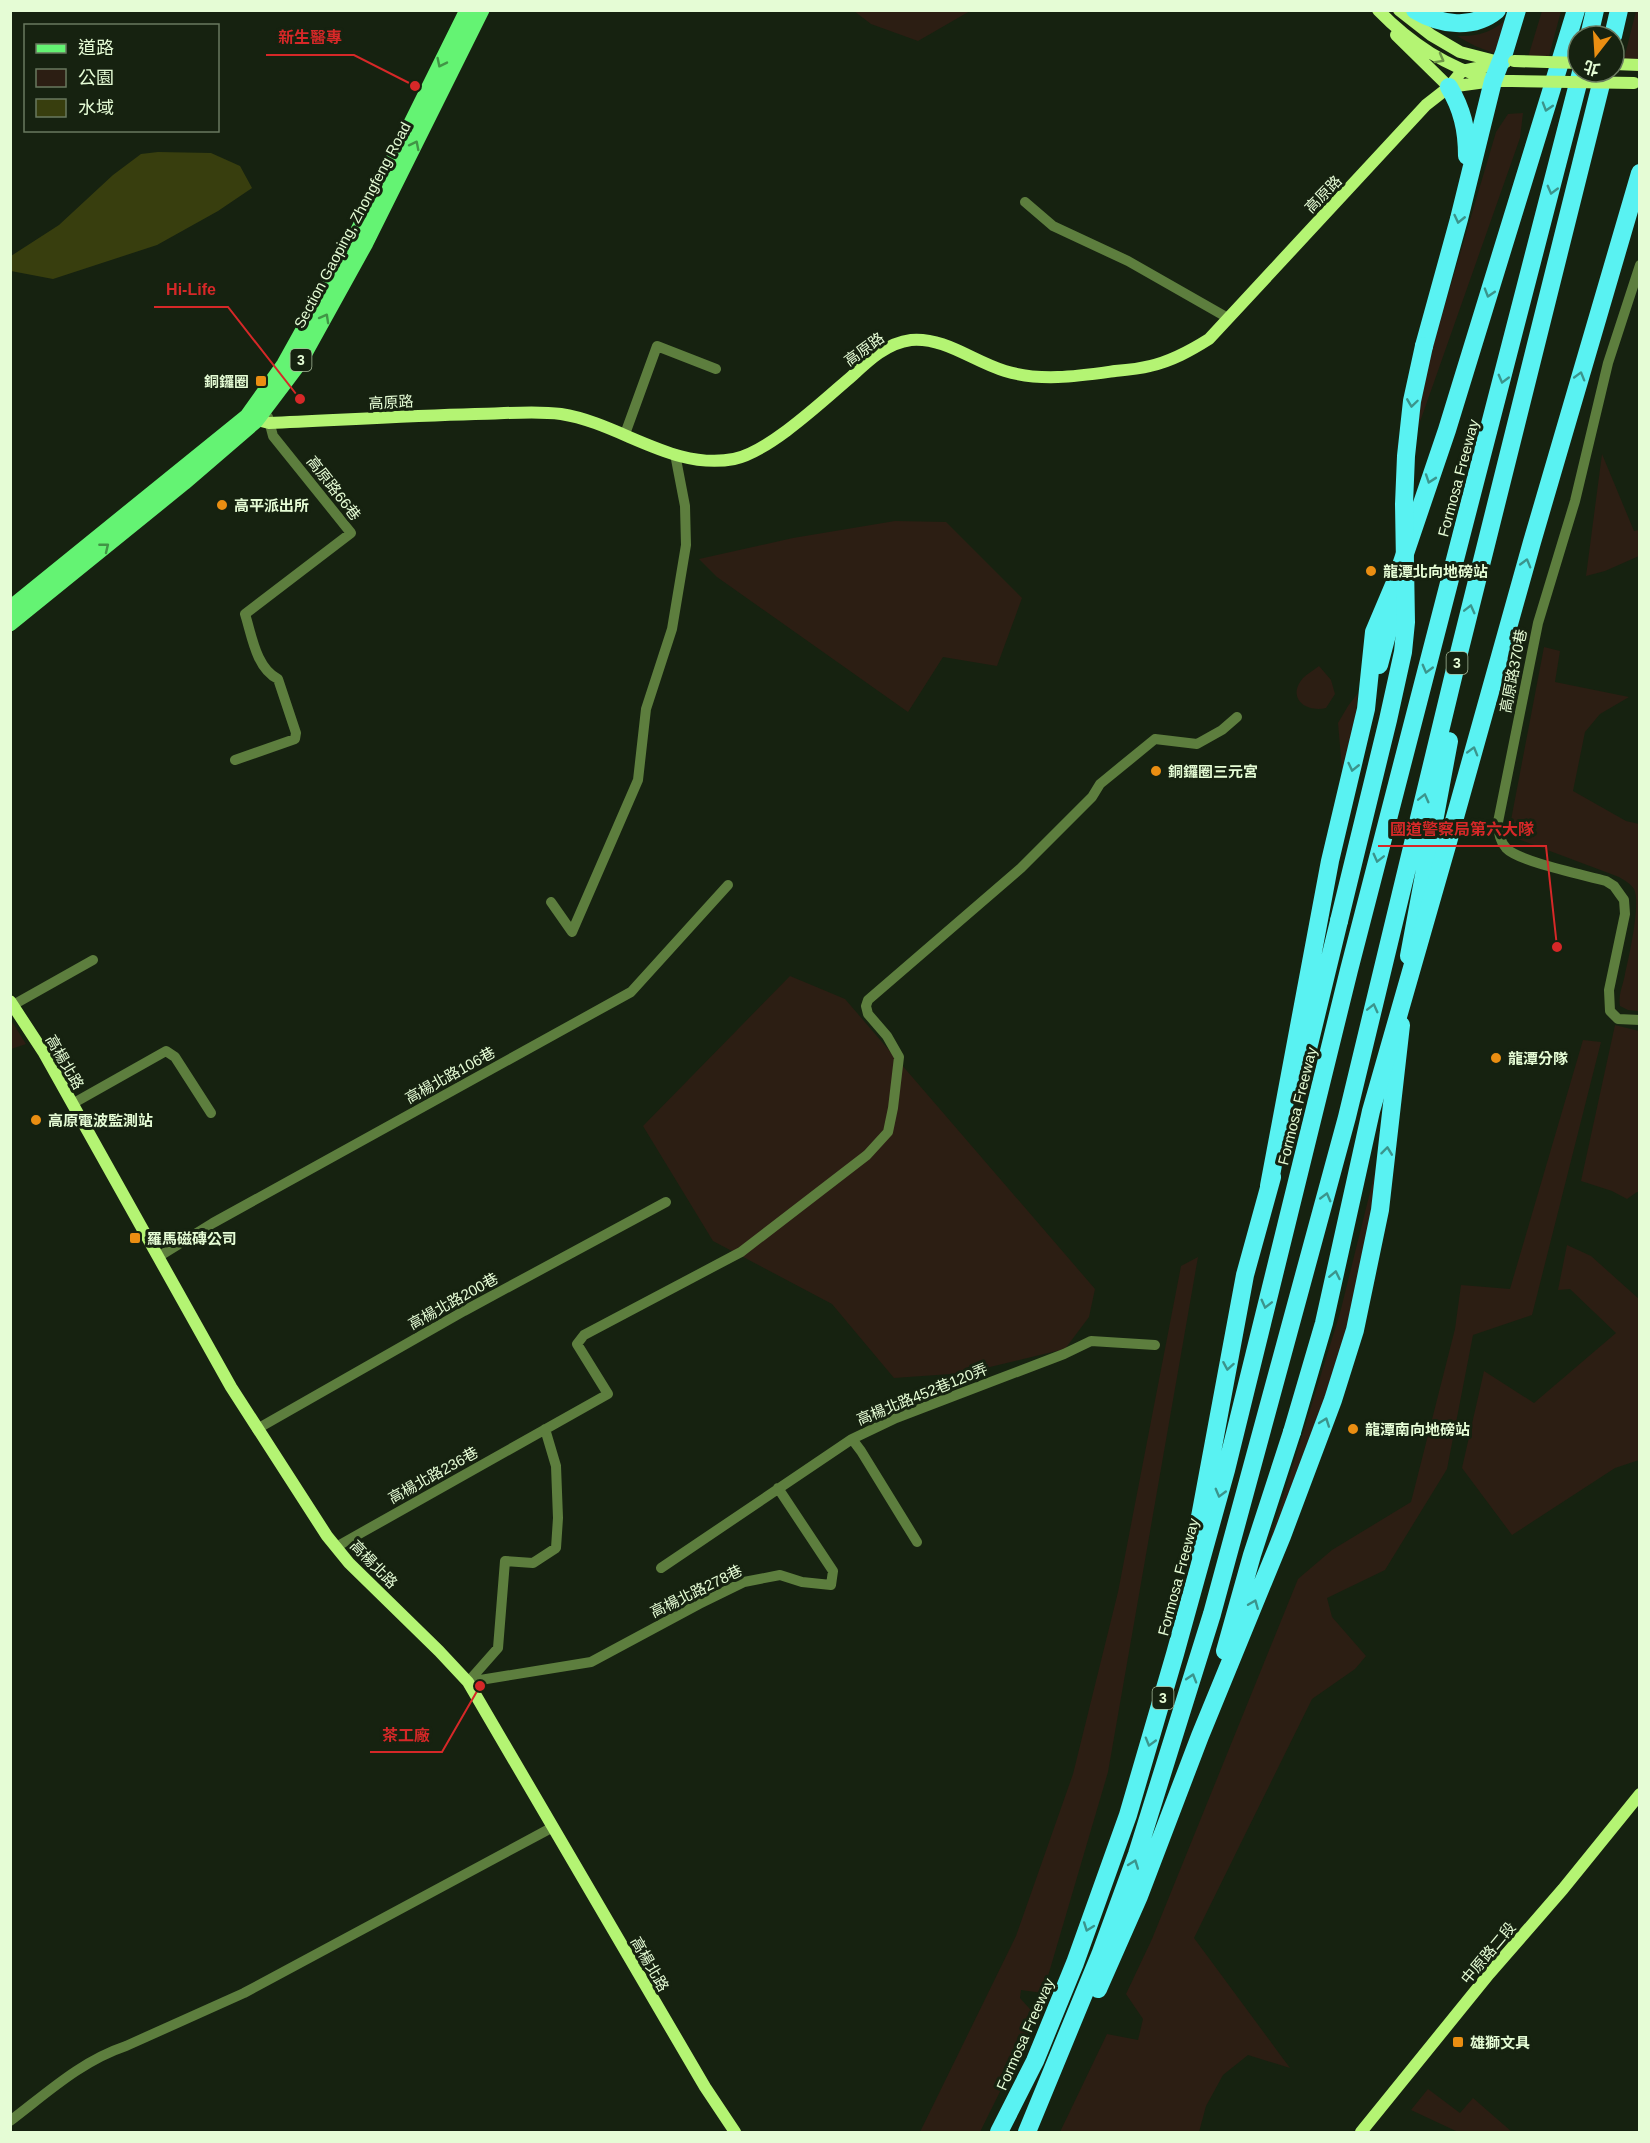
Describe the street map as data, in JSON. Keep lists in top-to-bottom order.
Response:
{
  "streets": {
    "highway": ["3", "Formosa Freeway"],
    "main road": ["Section Gaoping, Zhongfeng Road"],
    "street": [
      "高原路",
      "高原路66巷",
      "高原路370巷",
      "高楊北路",
      "高楊北路106巷",
      "高楊北路200巷",
      "高楊北路452巷120弄",
      "高楊北路236巷",
      "高楊北路278巷",
      "中原路二段"
    ]
  },
  "crossings": [
    ["高原路", "Section Gaoping, Zhongfeng Road"],
    ["高原路", "高原路66巷"],
    ["Section Gaoping, Zhongfeng Road", "高原路66巷"],
    ["高楊北路", "高楊北路106巷"],
    ["高楊北路", "高楊北路200巷"],
    ["高楊北路", "高楊北路236巷"],
    ["高楊北路", "高楊北路278巷"],
    ["高楊北路452巷120弄", "高楊北路278巷"]
  ],
  "places": {
    "other": [
      "新生醫專",
      "Hi-Life",
      "高平派出所",
      "龍潭北向地磅站",
      "銅鑼圈三元宮",
      "國道警察局第六大隊",
      "龍潭分隊",
      "高原電波監測站",
      "龍潭南向地磅站",
      "茶工廠"
    ],
    "transit": ["銅鑼圈", "羅馬磁磚公司", "雄獅文具"]
  },
  "legend": ["道路", "公園", "水域"],
  "north": "bottom"
}
